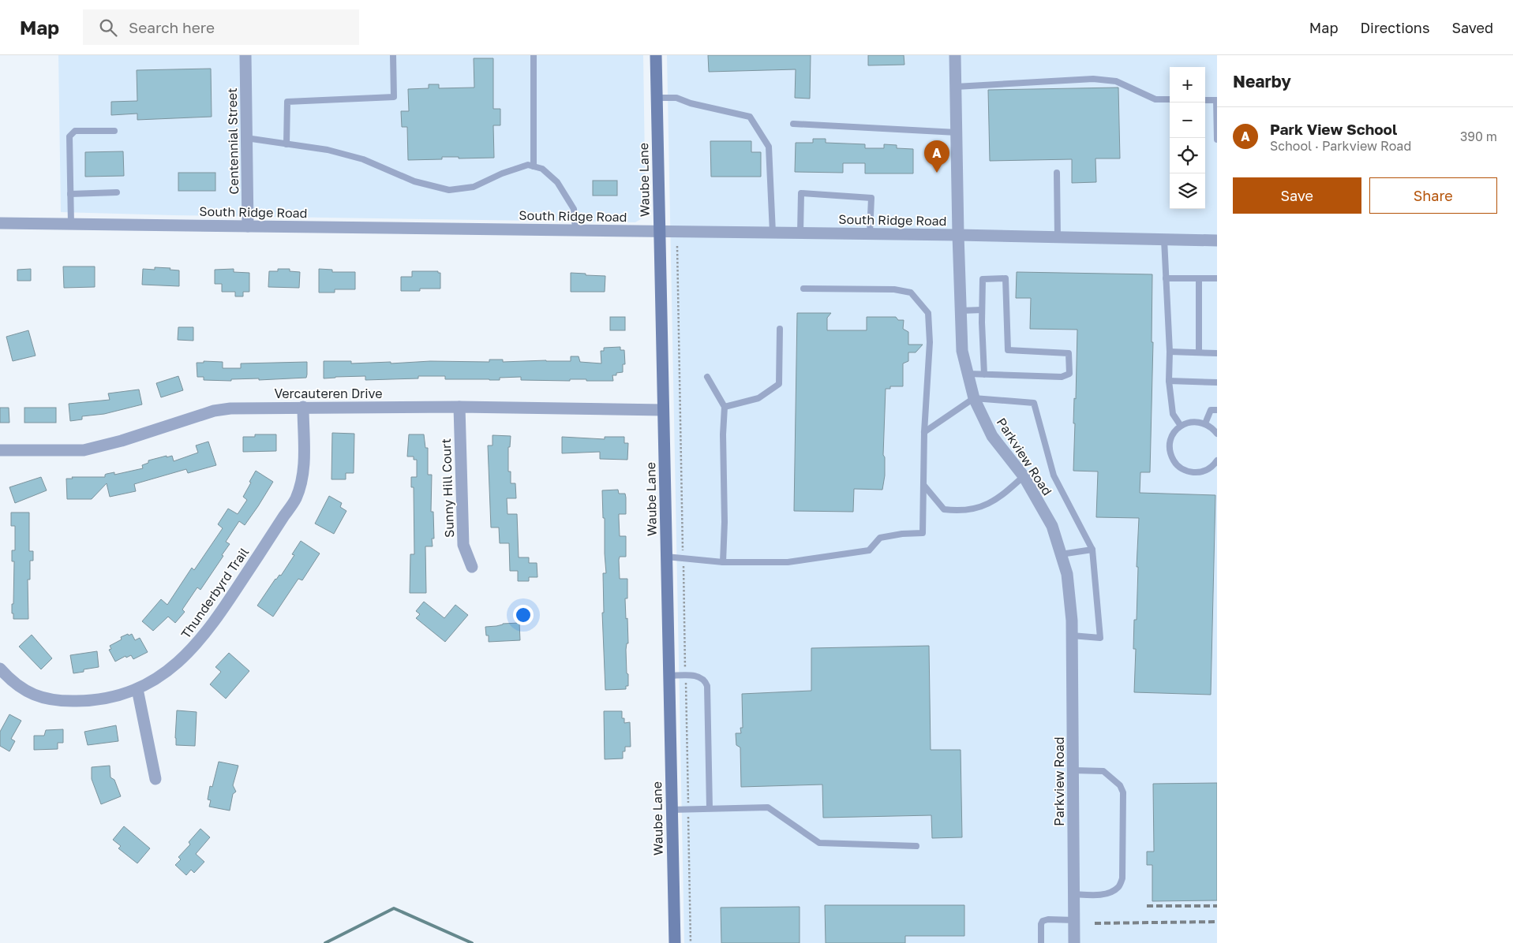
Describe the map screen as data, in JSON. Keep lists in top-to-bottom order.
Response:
{
  "streets": {
    "main road": ["Waube Lane"],
    "street": [
      "Centennial Street",
      "South Ridge Road",
      "Vercauteren Drive",
      "Parkview Road",
      "Sunny Hill Court",
      "Thunderbyrd Trail"
    ]
  },
  "crossings": [
    ["Centennial Street", "South Ridge Road"],
    ["Waube Lane", "South Ridge Road"],
    ["Waube Lane", "Vercauteren Drive"],
    ["South Ridge Road", "Parkview Road"],
    ["Vercauteren Drive", "Sunny Hill Court"],
    ["Vercauteren Drive", "Thunderbyrd Trail"]
  ],
  "page": {
    "header": "Map",
    "search": "Search here",
    "nav": ["Map", "Directions", "Saved"],
    "heading": "Nearby",
    "map_buttons": ["+", "−"],
    "list": [
      {
        "mark": "A",
        "name": "Park View School",
        "note": "School · Parkview Road",
        "value": "390 m"
      }
    ],
    "pins": "A",
    "buttons": ["Save", "Share"]
  }
}
